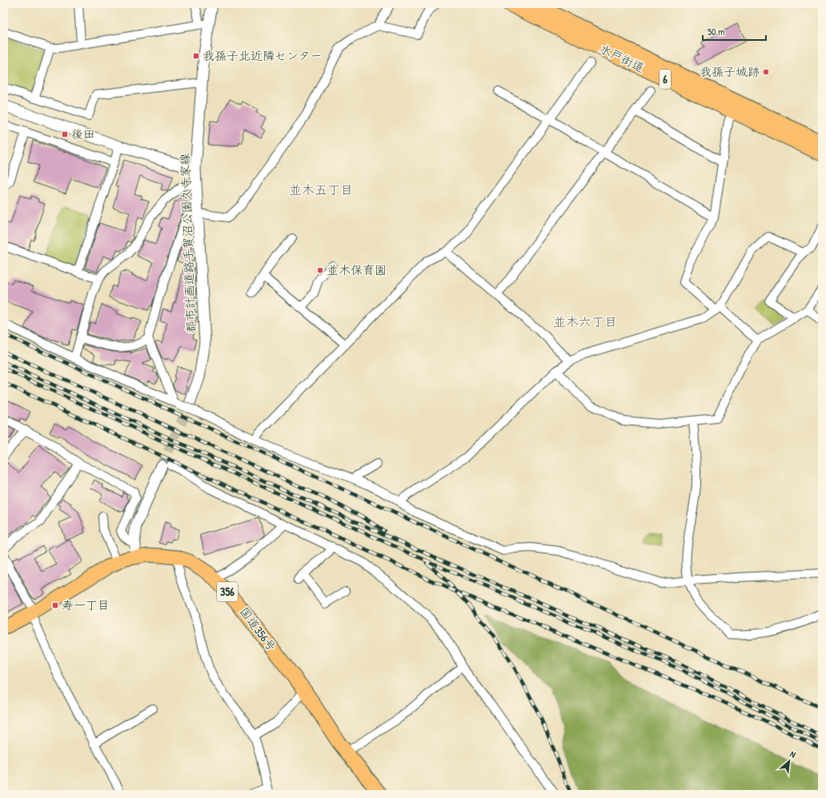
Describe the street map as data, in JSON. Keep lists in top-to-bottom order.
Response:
{
  "streets": {
    "highway": [
      "水戸街道",
      "6",
      "356",
      "国道356号"
    ],
    "street": ["都市計画道路手賀沼公園久寺家線"]
  },
  "districts": ["並木五丁目", "並木六丁目"],
  "places": {
    "transit": ["我孫子北近隣センター", "後田", "寿一丁目"],
    "other": ["我孫子城跡", "並木保育園"]
  },
  "scale_bar": "50 m",
  "north": "top right"
}
